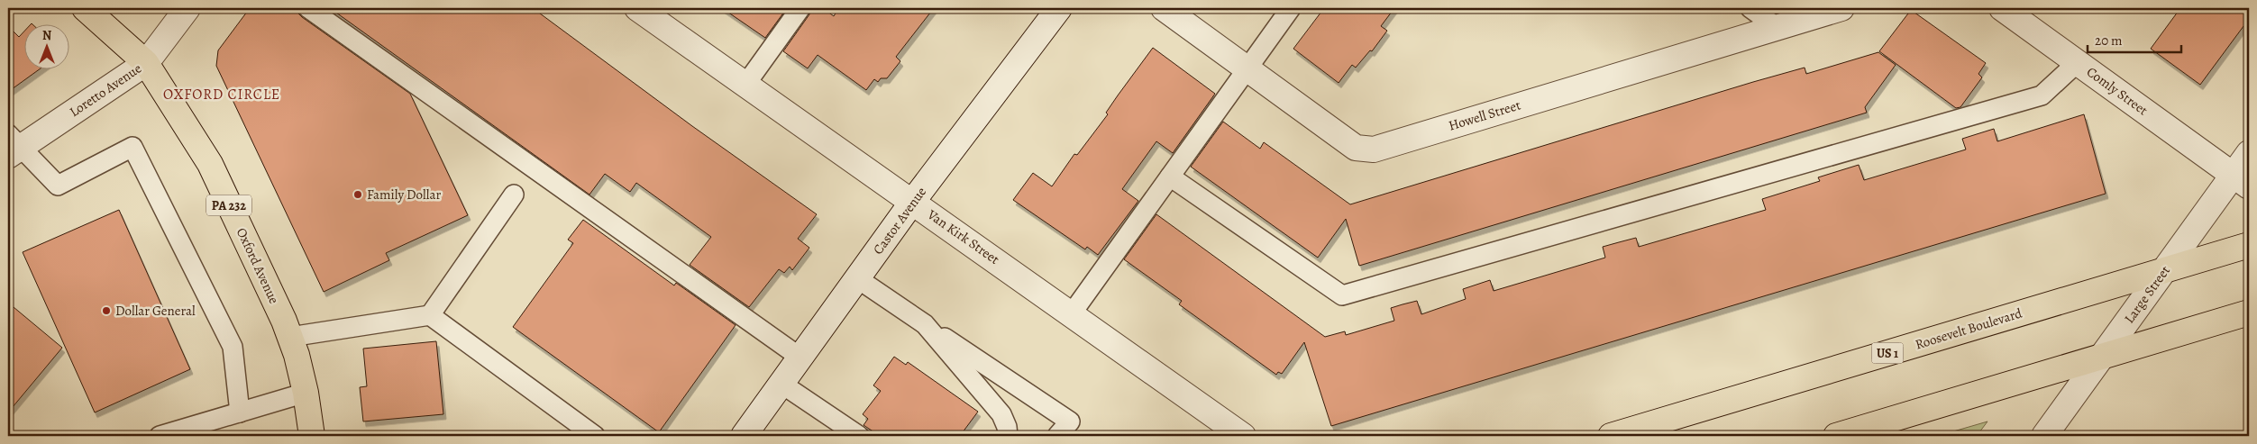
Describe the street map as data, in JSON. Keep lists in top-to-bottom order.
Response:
{
  "streets": {
    "main road": [
      "PA 232",
      "Oxford Avenue",
      "Roosevelt Boulevard",
      "US 1"
    ],
    "street": [
      "Loretto Avenue",
      "Comly Street",
      "Howell Street",
      "Castor Avenue",
      "Van Kirk Street",
      "Large Street"
    ]
  },
  "crossings": [
    ["Loretto Avenue", "Oxford Avenue"],
    ["Comly Street", "Large Street"],
    ["Castor Avenue", "Van Kirk Street"],
    ["Large Street", "Roosevelt Boulevard"]
  ],
  "districts": ["OXFORD CIRCLE"],
  "places": ["Family Dollar", "Dollar General"],
  "scale_bar": "20 m",
  "north": "top"
}
